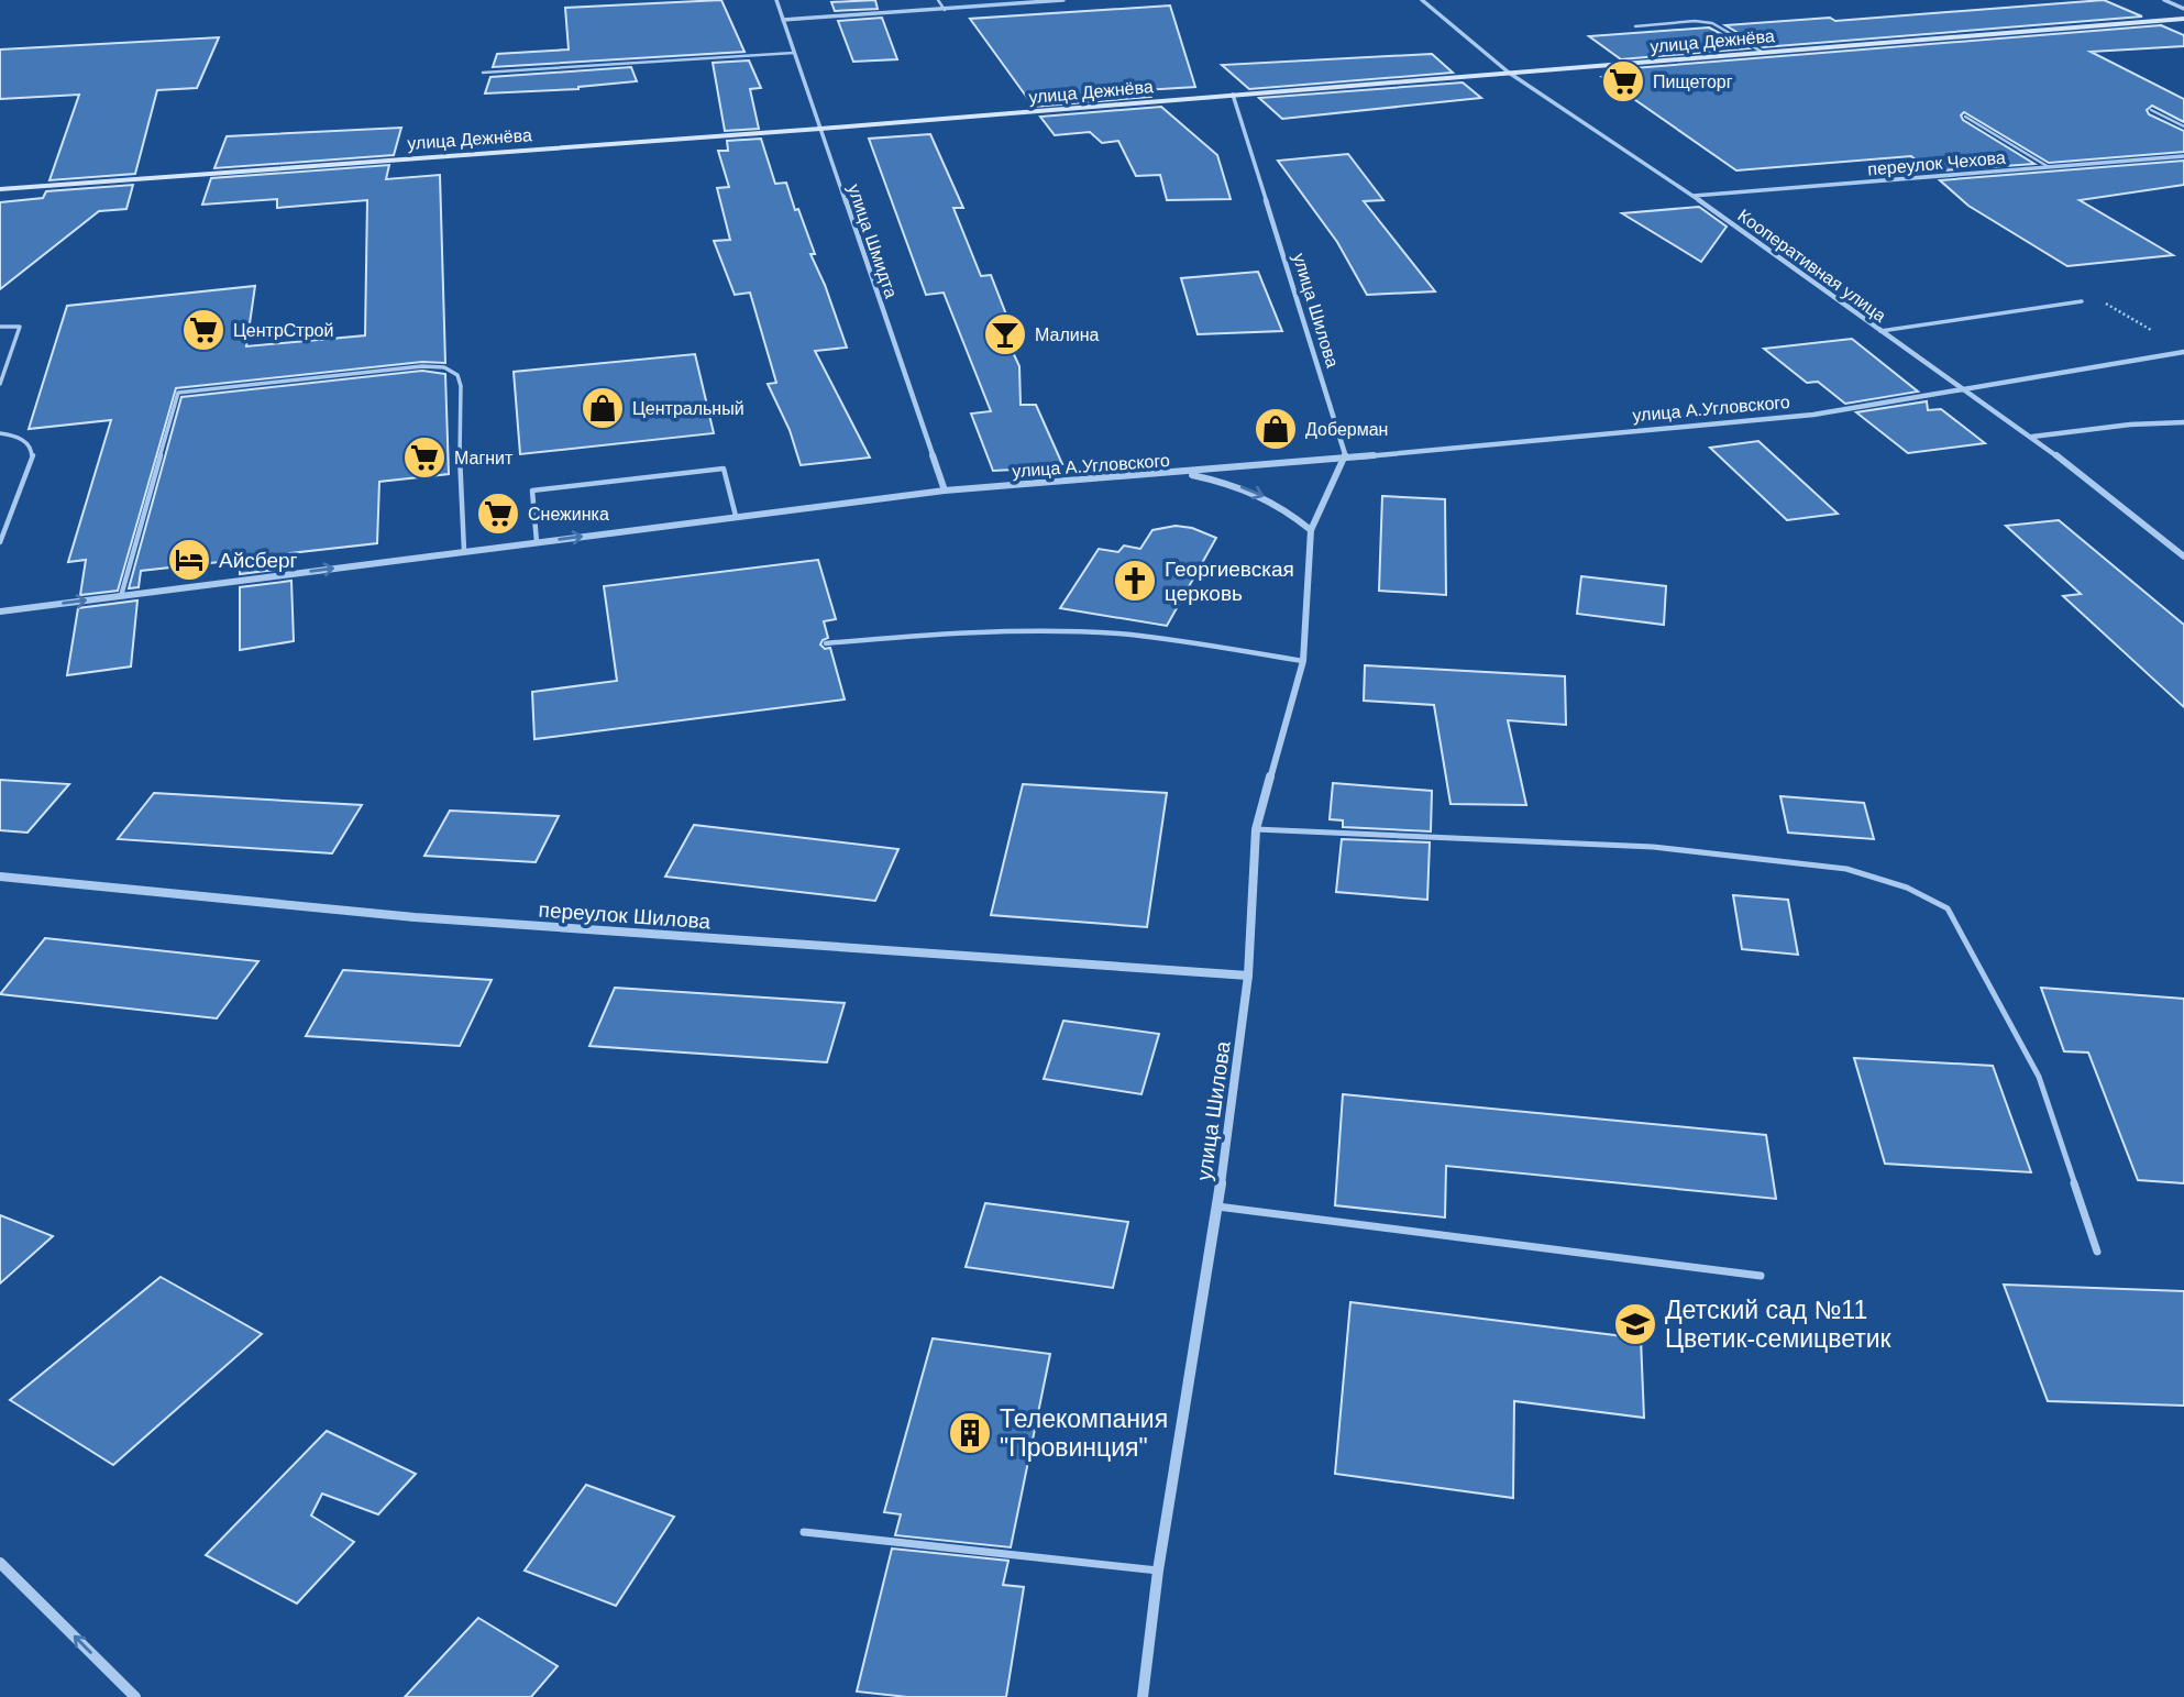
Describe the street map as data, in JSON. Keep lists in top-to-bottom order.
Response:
{
  "streets": {
    "main road": ["улица Дежнёва"],
    "street": [
      "переулок Чехова",
      "улица Шмидта",
      "Кооперативная улица",
      "улица Шилова",
      "улица А.Угловского",
      "переулок Шилова"
    ]
  },
  "crossings": [
    ["улица Дежнёва", "улица Шмидта"],
    ["улица Дежнёва", "Кооперативная улица"],
    ["улица Дежнёва", "улица Шилова"],
    ["переулок Чехова", "Кооперативная улица"],
    ["улица Шмидта", "улица А.Угловского"],
    ["Кооперативная улица", "улица А.Угловского"],
    ["улица Шилова", "улица А.Угловского"],
    ["улица Шилова", "переулок Шилова"]
  ],
  "places": {
    "supermarket": [
      "Пищеторг",
      "ЦентрСтрой",
      "Магнит",
      "Снежинка"
    ],
    "bar": ["Малина"],
    "shop": ["Центральный", "Доберман"],
    "hotel": ["Айсберг"],
    "church": ["Георгиевская церковь"],
    "school or university": ["Детский сад №11 Цветик-семицветик"],
    "building": ["Телекомпания \"Провинция\""]
  }
}
